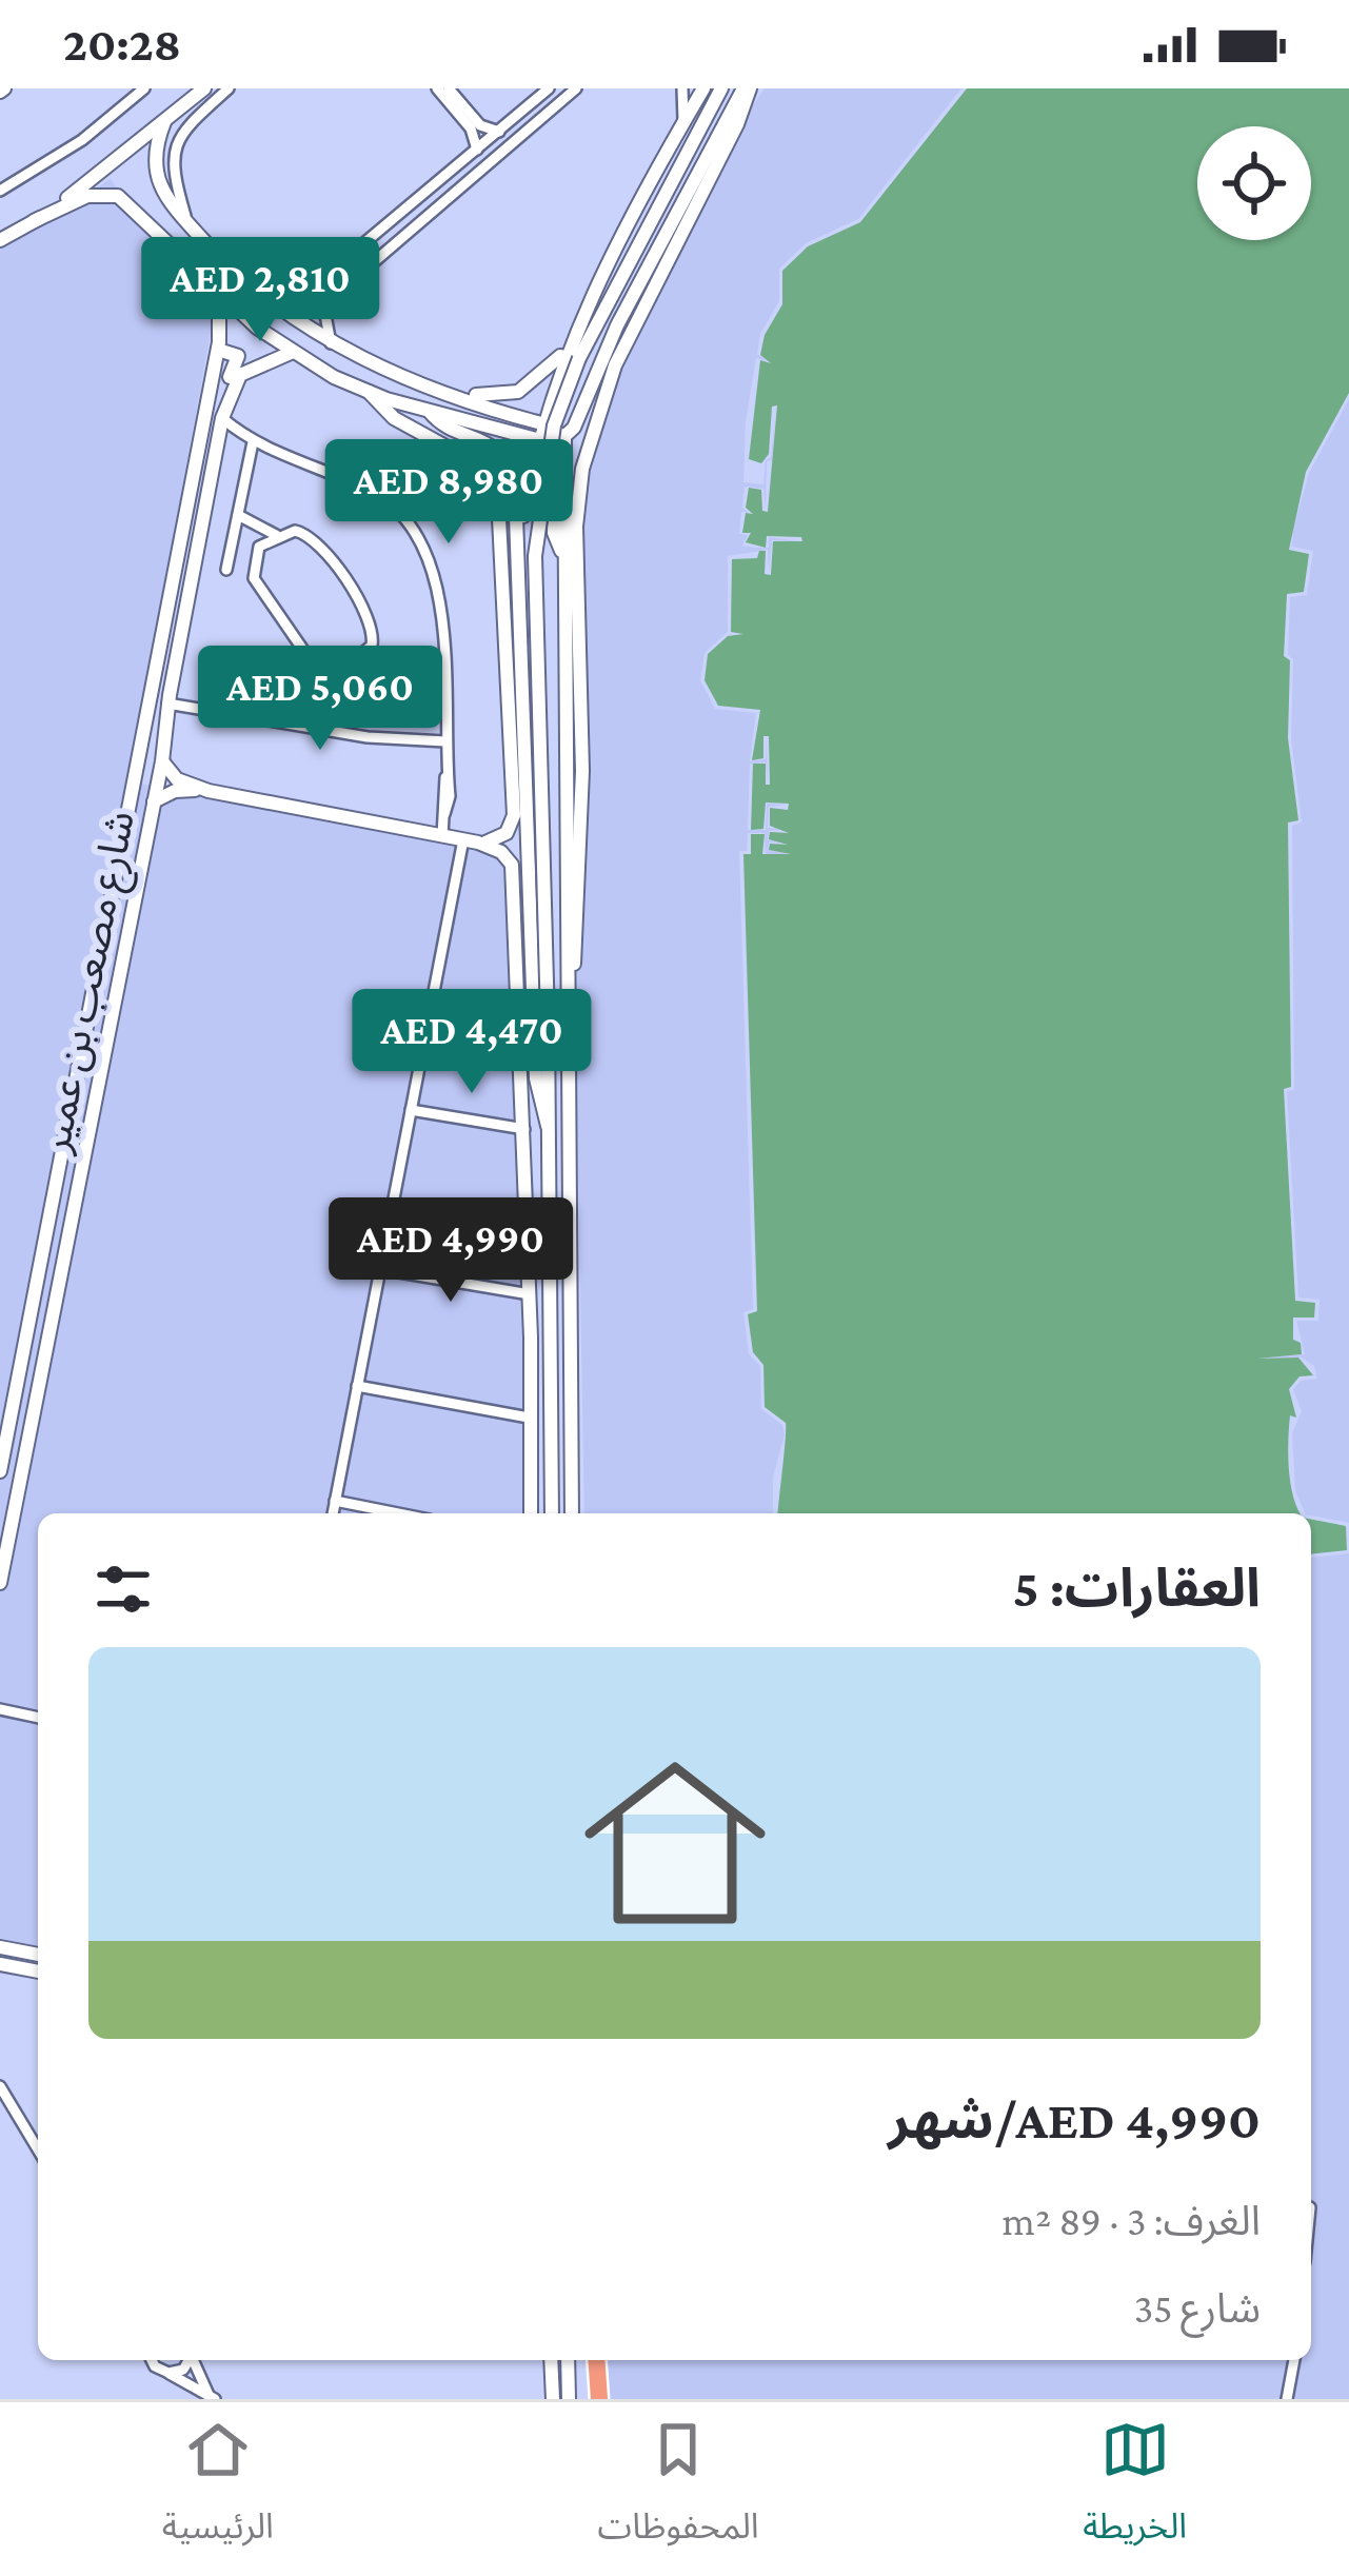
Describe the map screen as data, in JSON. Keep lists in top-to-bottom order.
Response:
{
  "streets": {
    "main road": ["شارع مصعب بن عمير"]
  },
  "page": {
    "status": "20:28",
    "price": [
      "AED 2,810",
      "AED 8,980",
      "AED 5,060",
      "AED 4,470",
      "AED 4,990"
    ],
    "heading": "العقارات: 5",
    "list": [
      {
        "name": "AED 4,990/شهر",
        "note": "الغرف: 3 · 89 m² · شارع 35"
      }
    ],
    "tabs": ["الخريطة", "المحفوظات", "الرئيسية"]
  }
}
